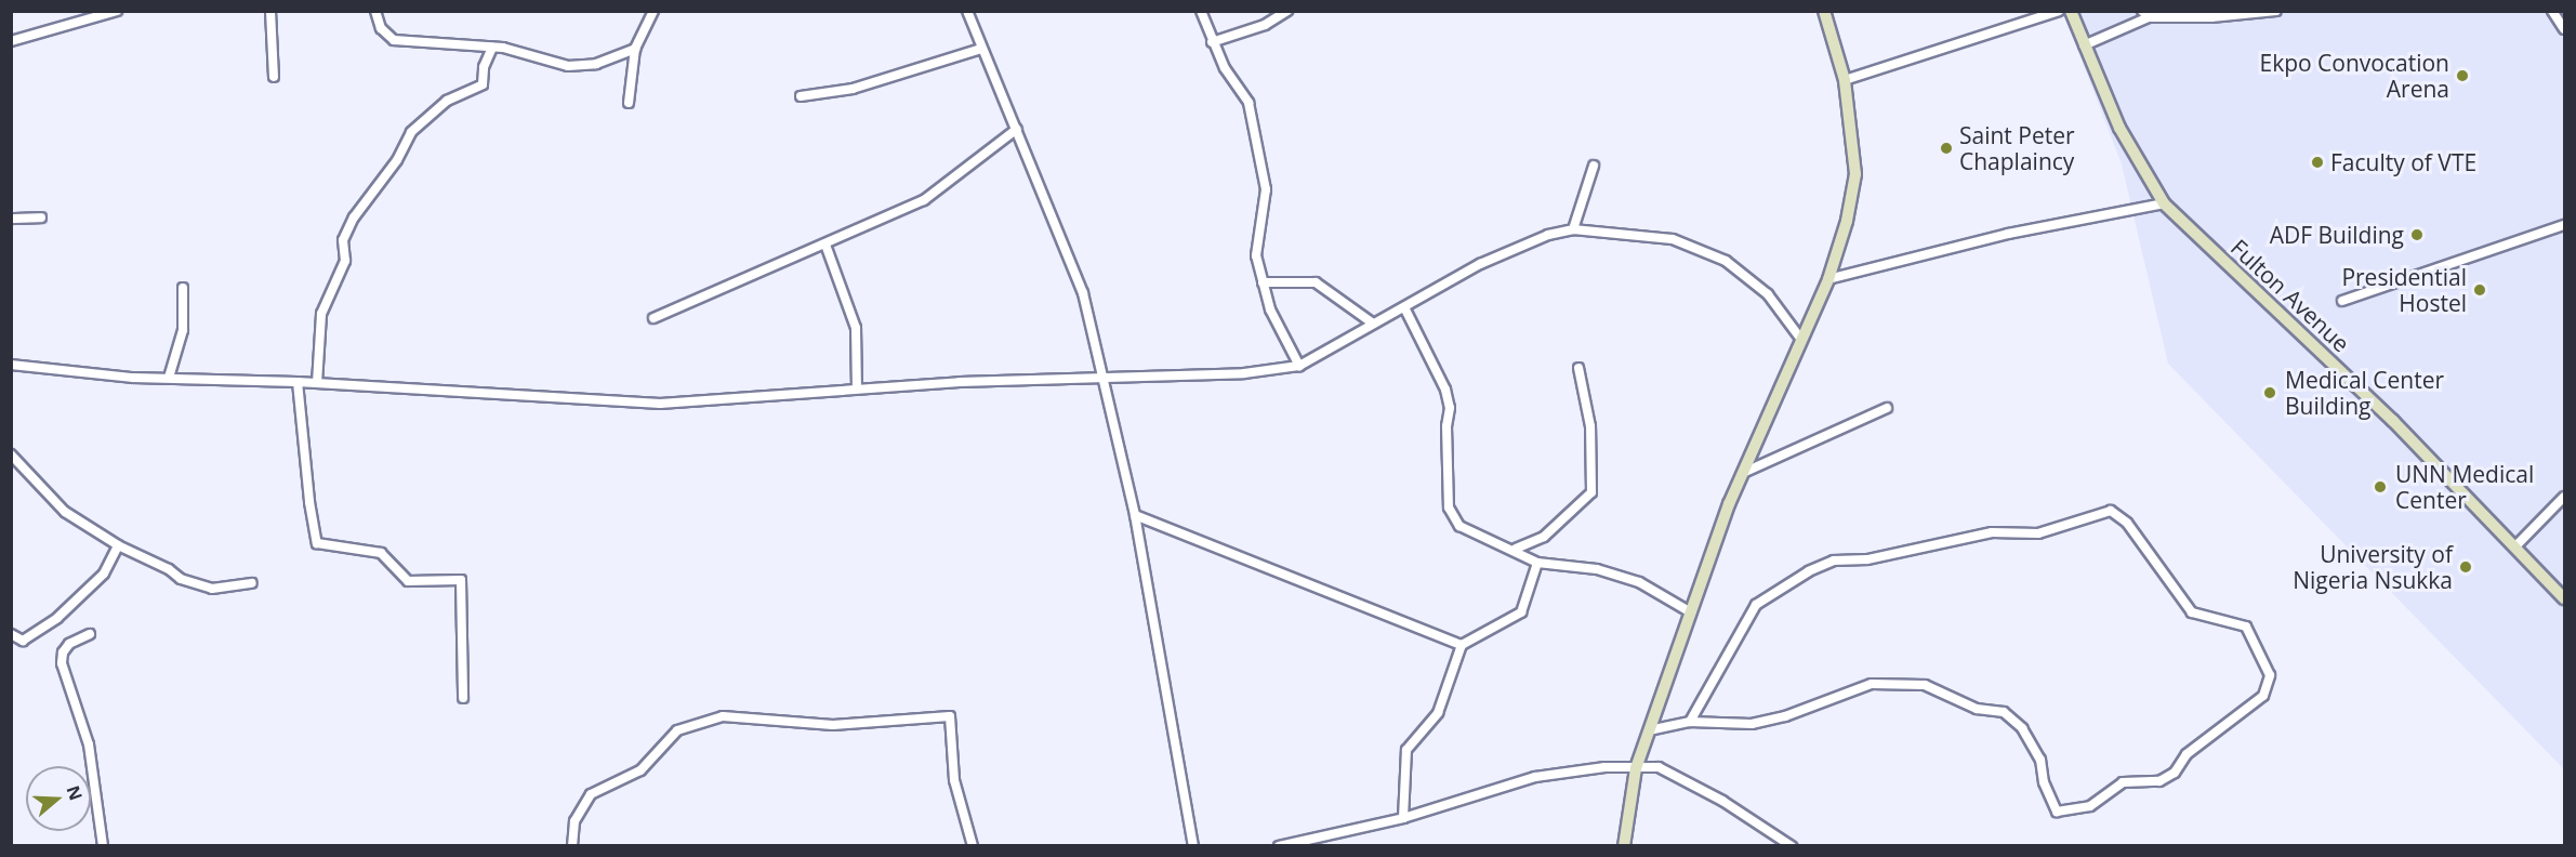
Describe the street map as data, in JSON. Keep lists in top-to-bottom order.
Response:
{
  "streets": {
    "street": ["Fulton Avenue"]
  },
  "places": [
    "Ekpo Convocation Arena",
    "Saint Peter Chaplaincy",
    "Faculty of VTE",
    "ADF Building",
    "Presidential Hostel",
    "Medical Center Building",
    "UNN Medical Center",
    "University of Nigeria Nsukka"
  ],
  "north": "right"
}
